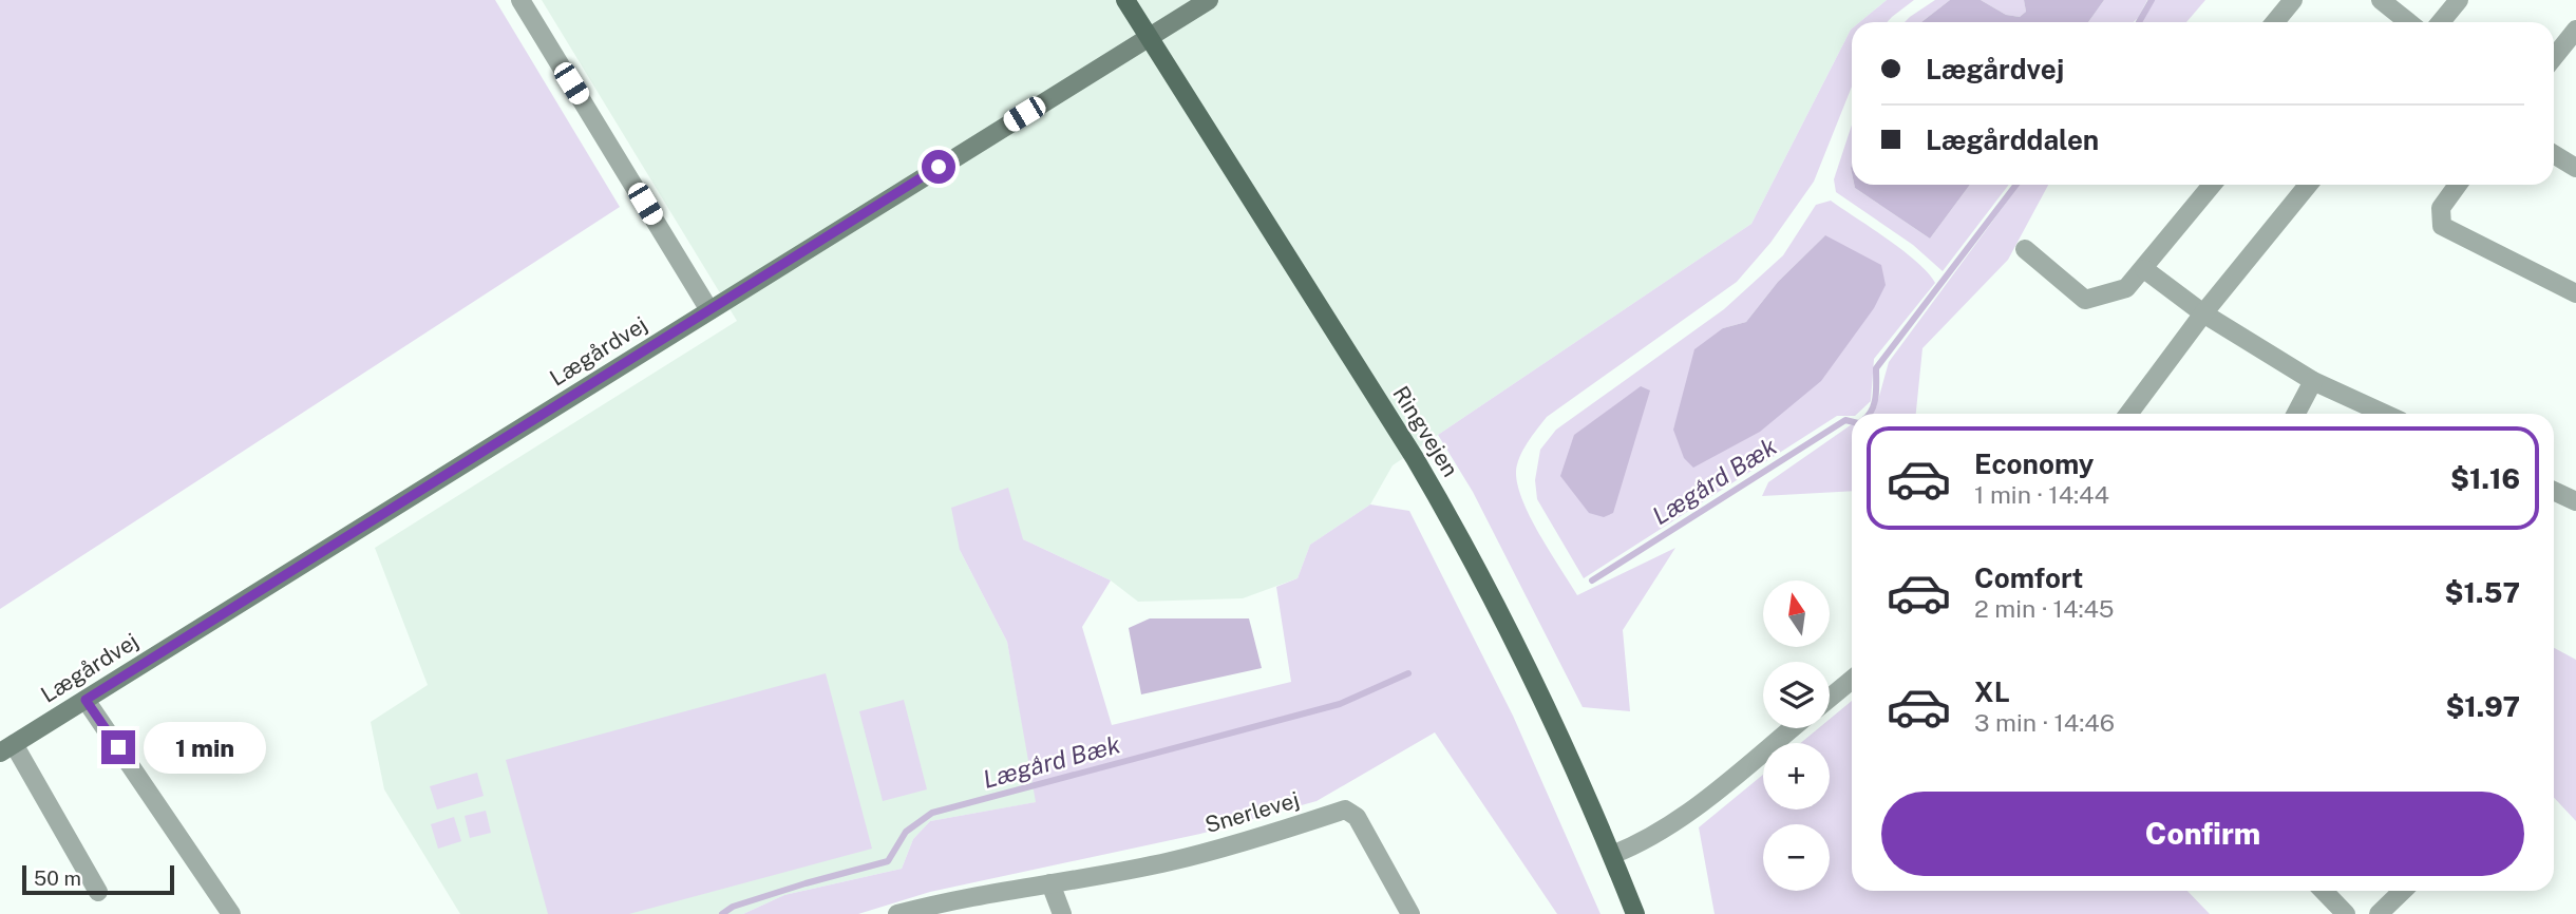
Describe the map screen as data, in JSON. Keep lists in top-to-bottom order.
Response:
{
  "streets": {
    "main road": ["Ringvejen"],
    "street": ["Lægårdvej", "Snerlevej"]
  },
  "crossings": [
    ["Lægårdvej", "Ringvejen"]
  ],
  "water": ["Lægård Bæk"],
  "scale_bar": "50 m",
  "north": "top",
  "page": {
    "banner": ["Lægårdvej", "Lægårddalen"],
    "list": [
      {
        "name": "Economy",
        "note": "1 min · 14:44",
        "value": "$1.16"
      },
      {
        "name": "Comfort",
        "note": "2 min · 14:45",
        "value": "$1.57"
      },
      {
        "name": "XL",
        "note": "3 min · 14:46",
        "value": "$1.97"
      }
    ],
    "map_buttons": ["+", "−"],
    "bubble": "1 min",
    "buttons": "Confirm",
    "scale": "50 m"
  }
}
